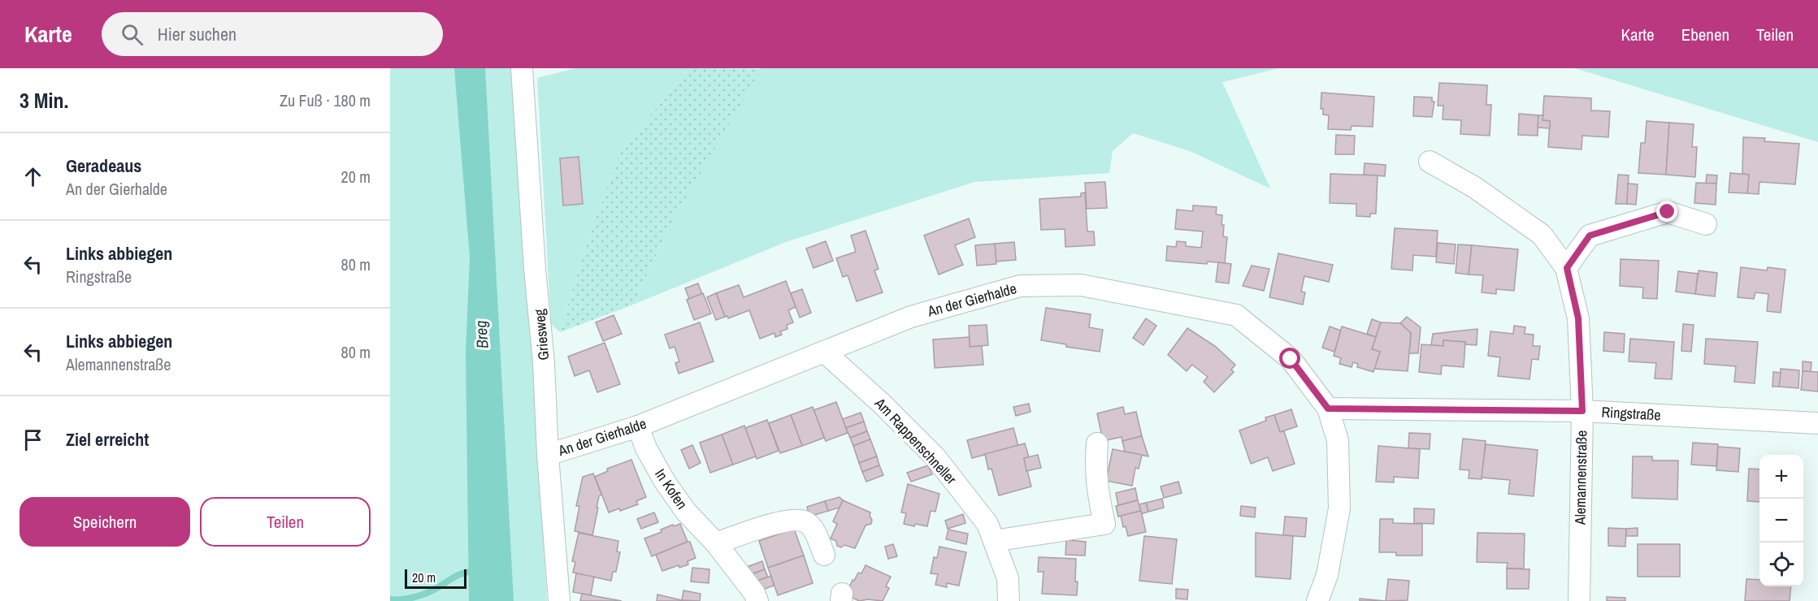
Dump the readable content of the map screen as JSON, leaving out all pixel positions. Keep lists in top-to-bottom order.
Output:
{
  "streets": {
    "street": [
      "An der Gierhalde",
      "Griesweg",
      "Ringstraße",
      "Am Rappenschneller",
      "Alemannenstraße",
      "In Kofen"
    ]
  },
  "crossings": [
    ["An der Gierhalde", "Griesweg"],
    ["An der Gierhalde", "Ringstraße"],
    ["An der Gierhalde", "Am Rappenschneller"],
    ["An der Gierhalde", "In Kofen"],
    ["Ringstraße", "Alemannenstraße"]
  ],
  "water": ["Breg"],
  "scale_bar": "20 m",
  "page": {
    "header": "Karte",
    "search": "Hier suchen",
    "nav": ["Karte", "Ebenen", "Teilen"],
    "heading": ["3 Min.", "Zu Fuß · 180 m"],
    "list": [
      ["Geradeaus", "An der Gierhalde", "20 m"],
      ["Links abbiegen", "Ringstraße", "80 m"],
      ["Links abbiegen", "Alemannenstraße", "80 m"],
      "Ziel erreicht"
    ],
    "map_buttons": ["+", "−"],
    "buttons": ["Speichern", "Teilen"],
    "scale": "20 m"
  }
}
